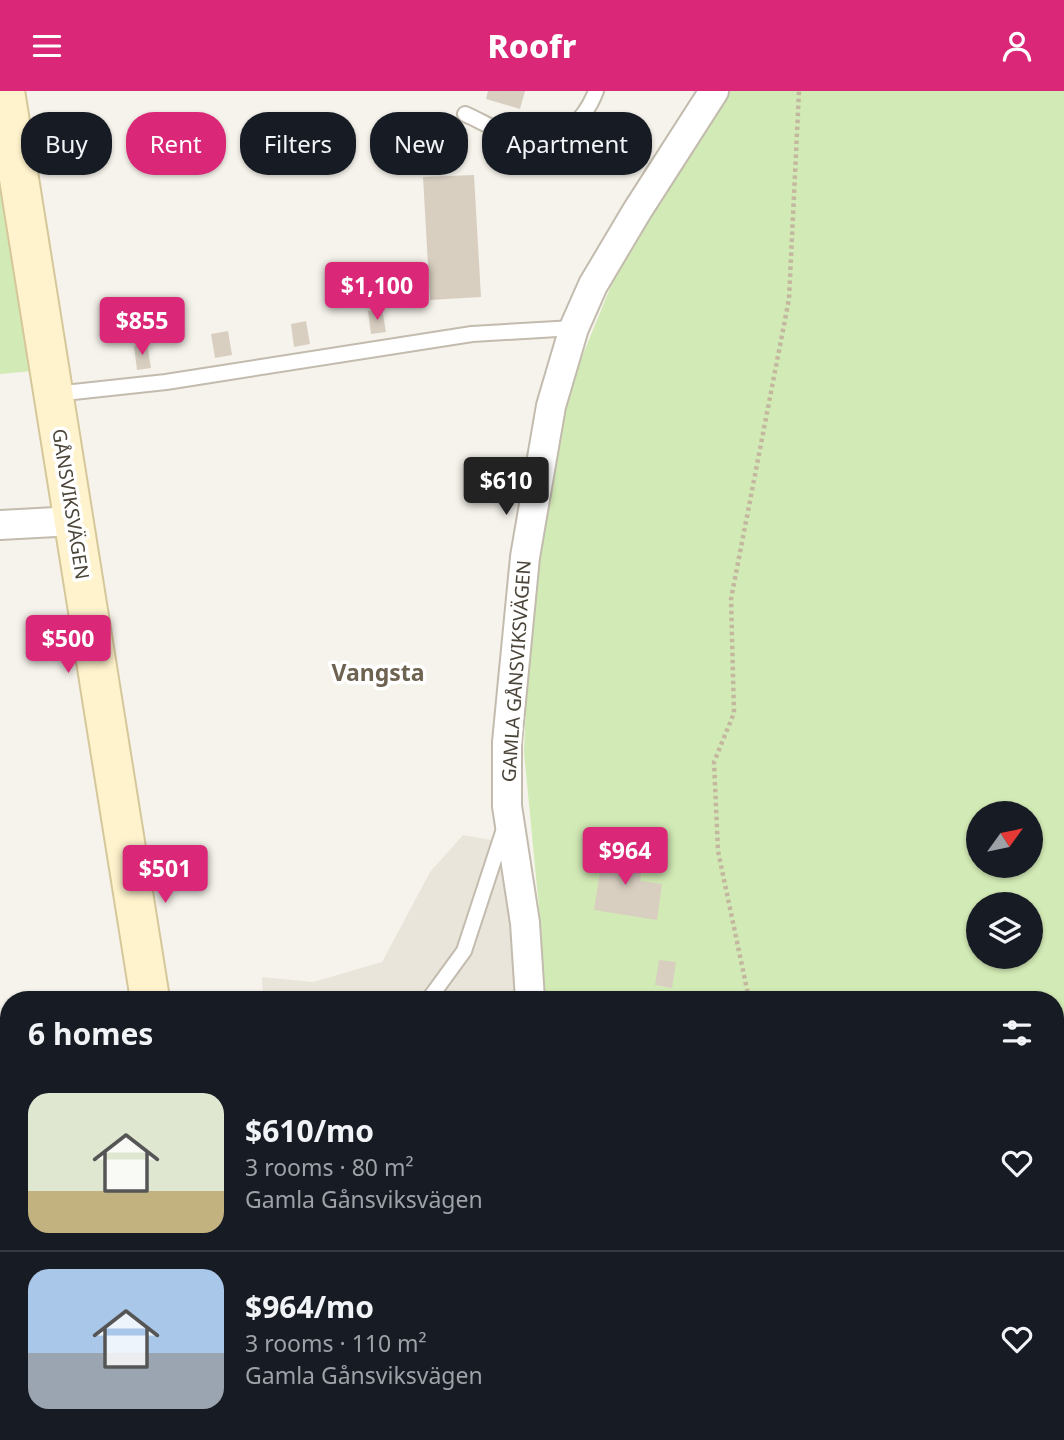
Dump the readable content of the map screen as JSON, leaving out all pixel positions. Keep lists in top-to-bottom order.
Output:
{
  "streets": {
    "main road": ["GÅNSVIKSVÄGEN"],
    "street": ["GAMLA GÅNSVIKSVÄGEN"]
  },
  "districts": ["Vangsta"],
  "north": "top right",
  "page": {
    "header": "Roofr",
    "chip": [
      "Buy",
      "Rent",
      "Filters",
      "New",
      "Apartment"
    ],
    "price": [
      "$1,100",
      "$855",
      "$610",
      "$500",
      "$964",
      "$501"
    ],
    "heading": "6 homes",
    "list": [
      {
        "name": "$610/mo",
        "note": "3 rooms · 80 m² · Gamla Gånsviksvägen"
      },
      {
        "name": "$964/mo",
        "note": "3 rooms · 110 m² · Gamla Gånsviksvägen"
      }
    ]
  }
}
